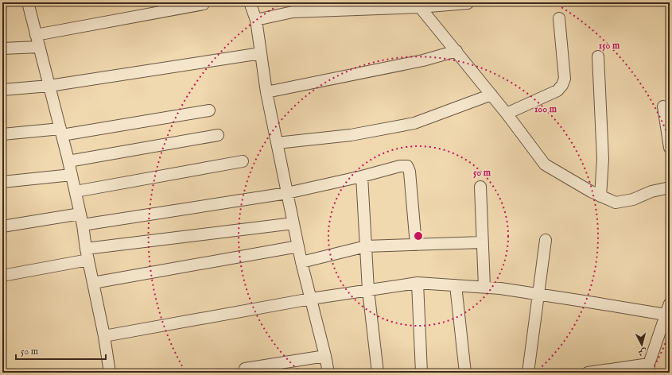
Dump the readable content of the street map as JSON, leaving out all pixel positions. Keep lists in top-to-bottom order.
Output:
{
  "scale_bar": "50 m",
  "north": "bottom",
  "rings": ["150 m", "100 m", "50 m"]
}
